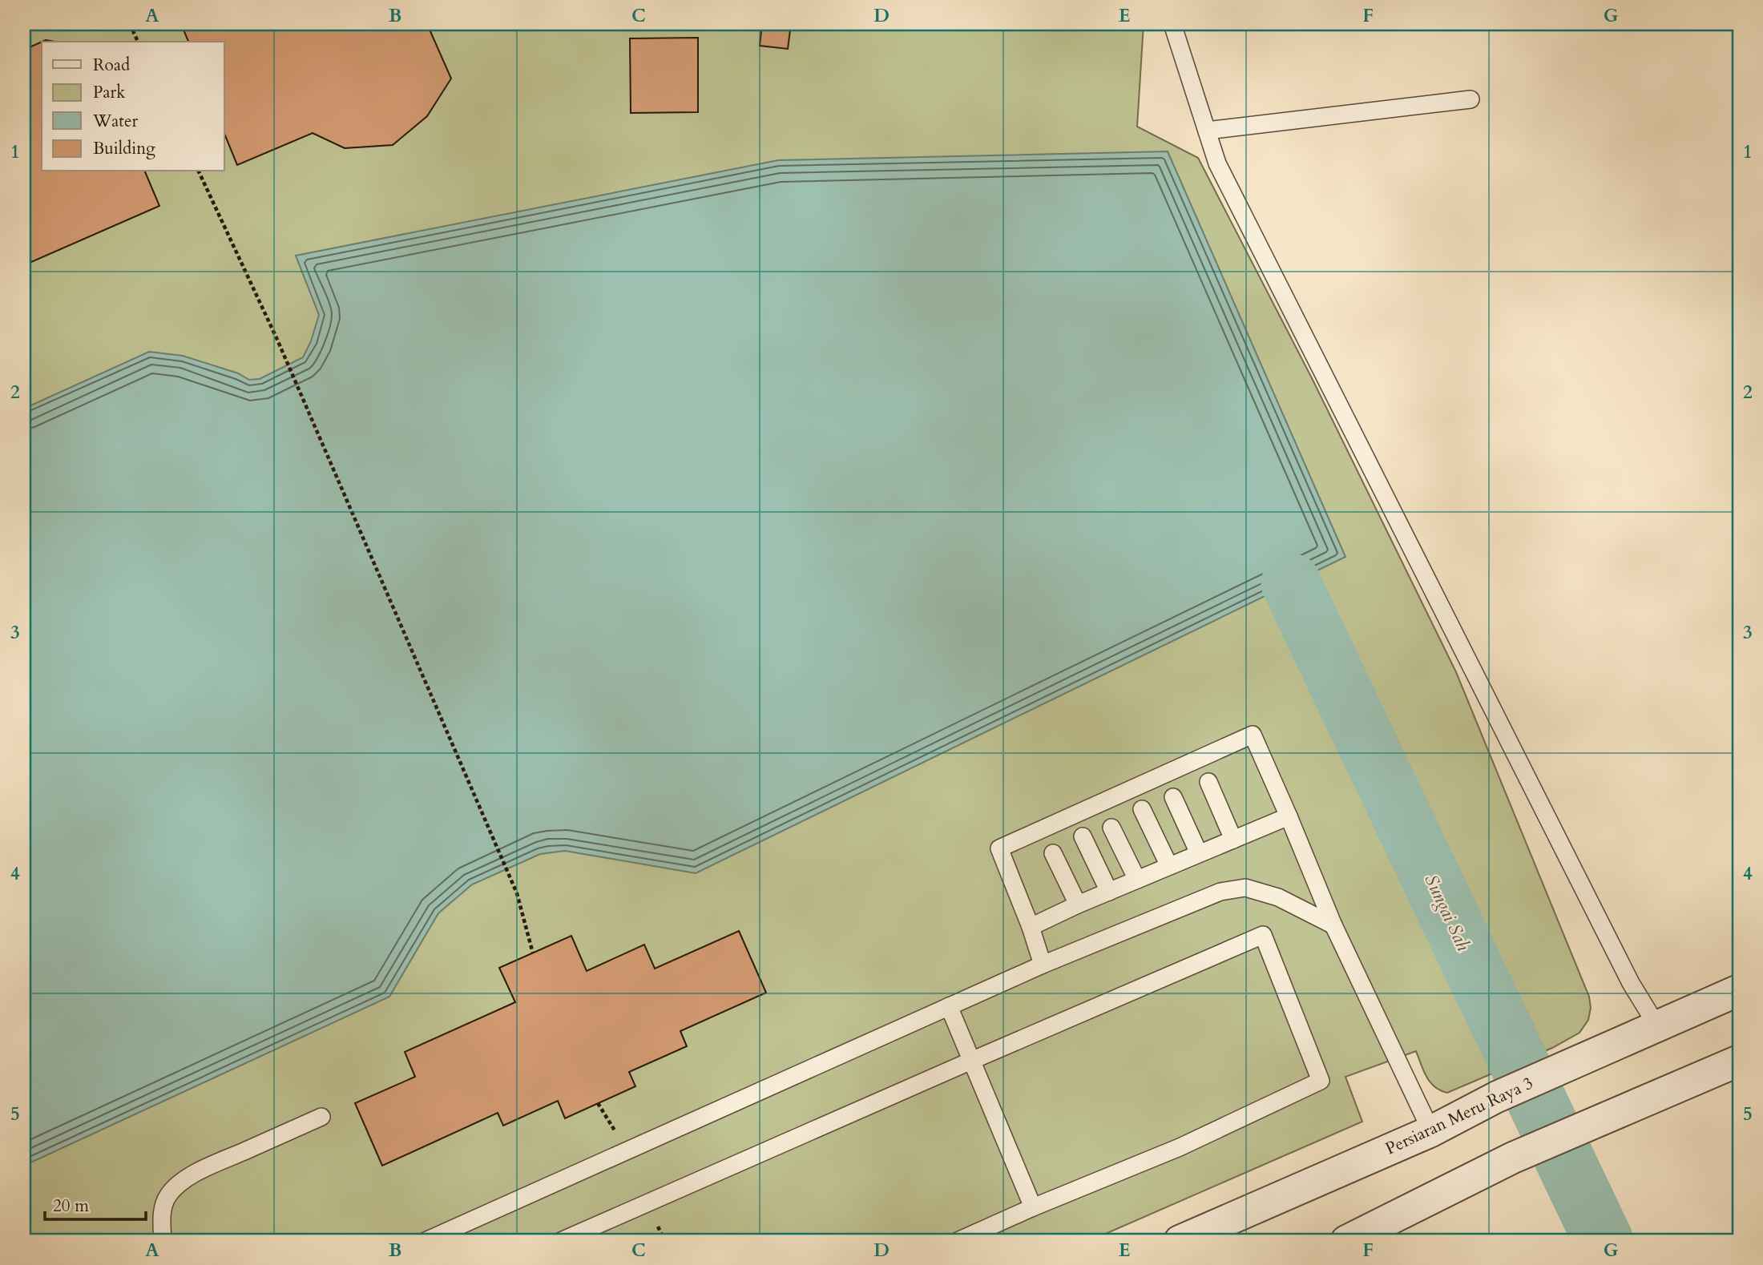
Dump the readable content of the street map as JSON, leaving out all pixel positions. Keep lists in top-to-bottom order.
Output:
{
  "streets": {
    "street": ["Persiaran Meru Raya 3"]
  },
  "water": ["Sungai Sah"],
  "legend": [
    "Road",
    "Park",
    "Water",
    "Building"
  ],
  "scale_bar": "20 m",
  "grid": {
    "columns": [
      "A",
      "B",
      "C",
      "D",
      "E",
      "F",
      "G"
    ],
    "rows": [
      "1",
      "2",
      "3",
      "4",
      "5"
    ]
  }
}
